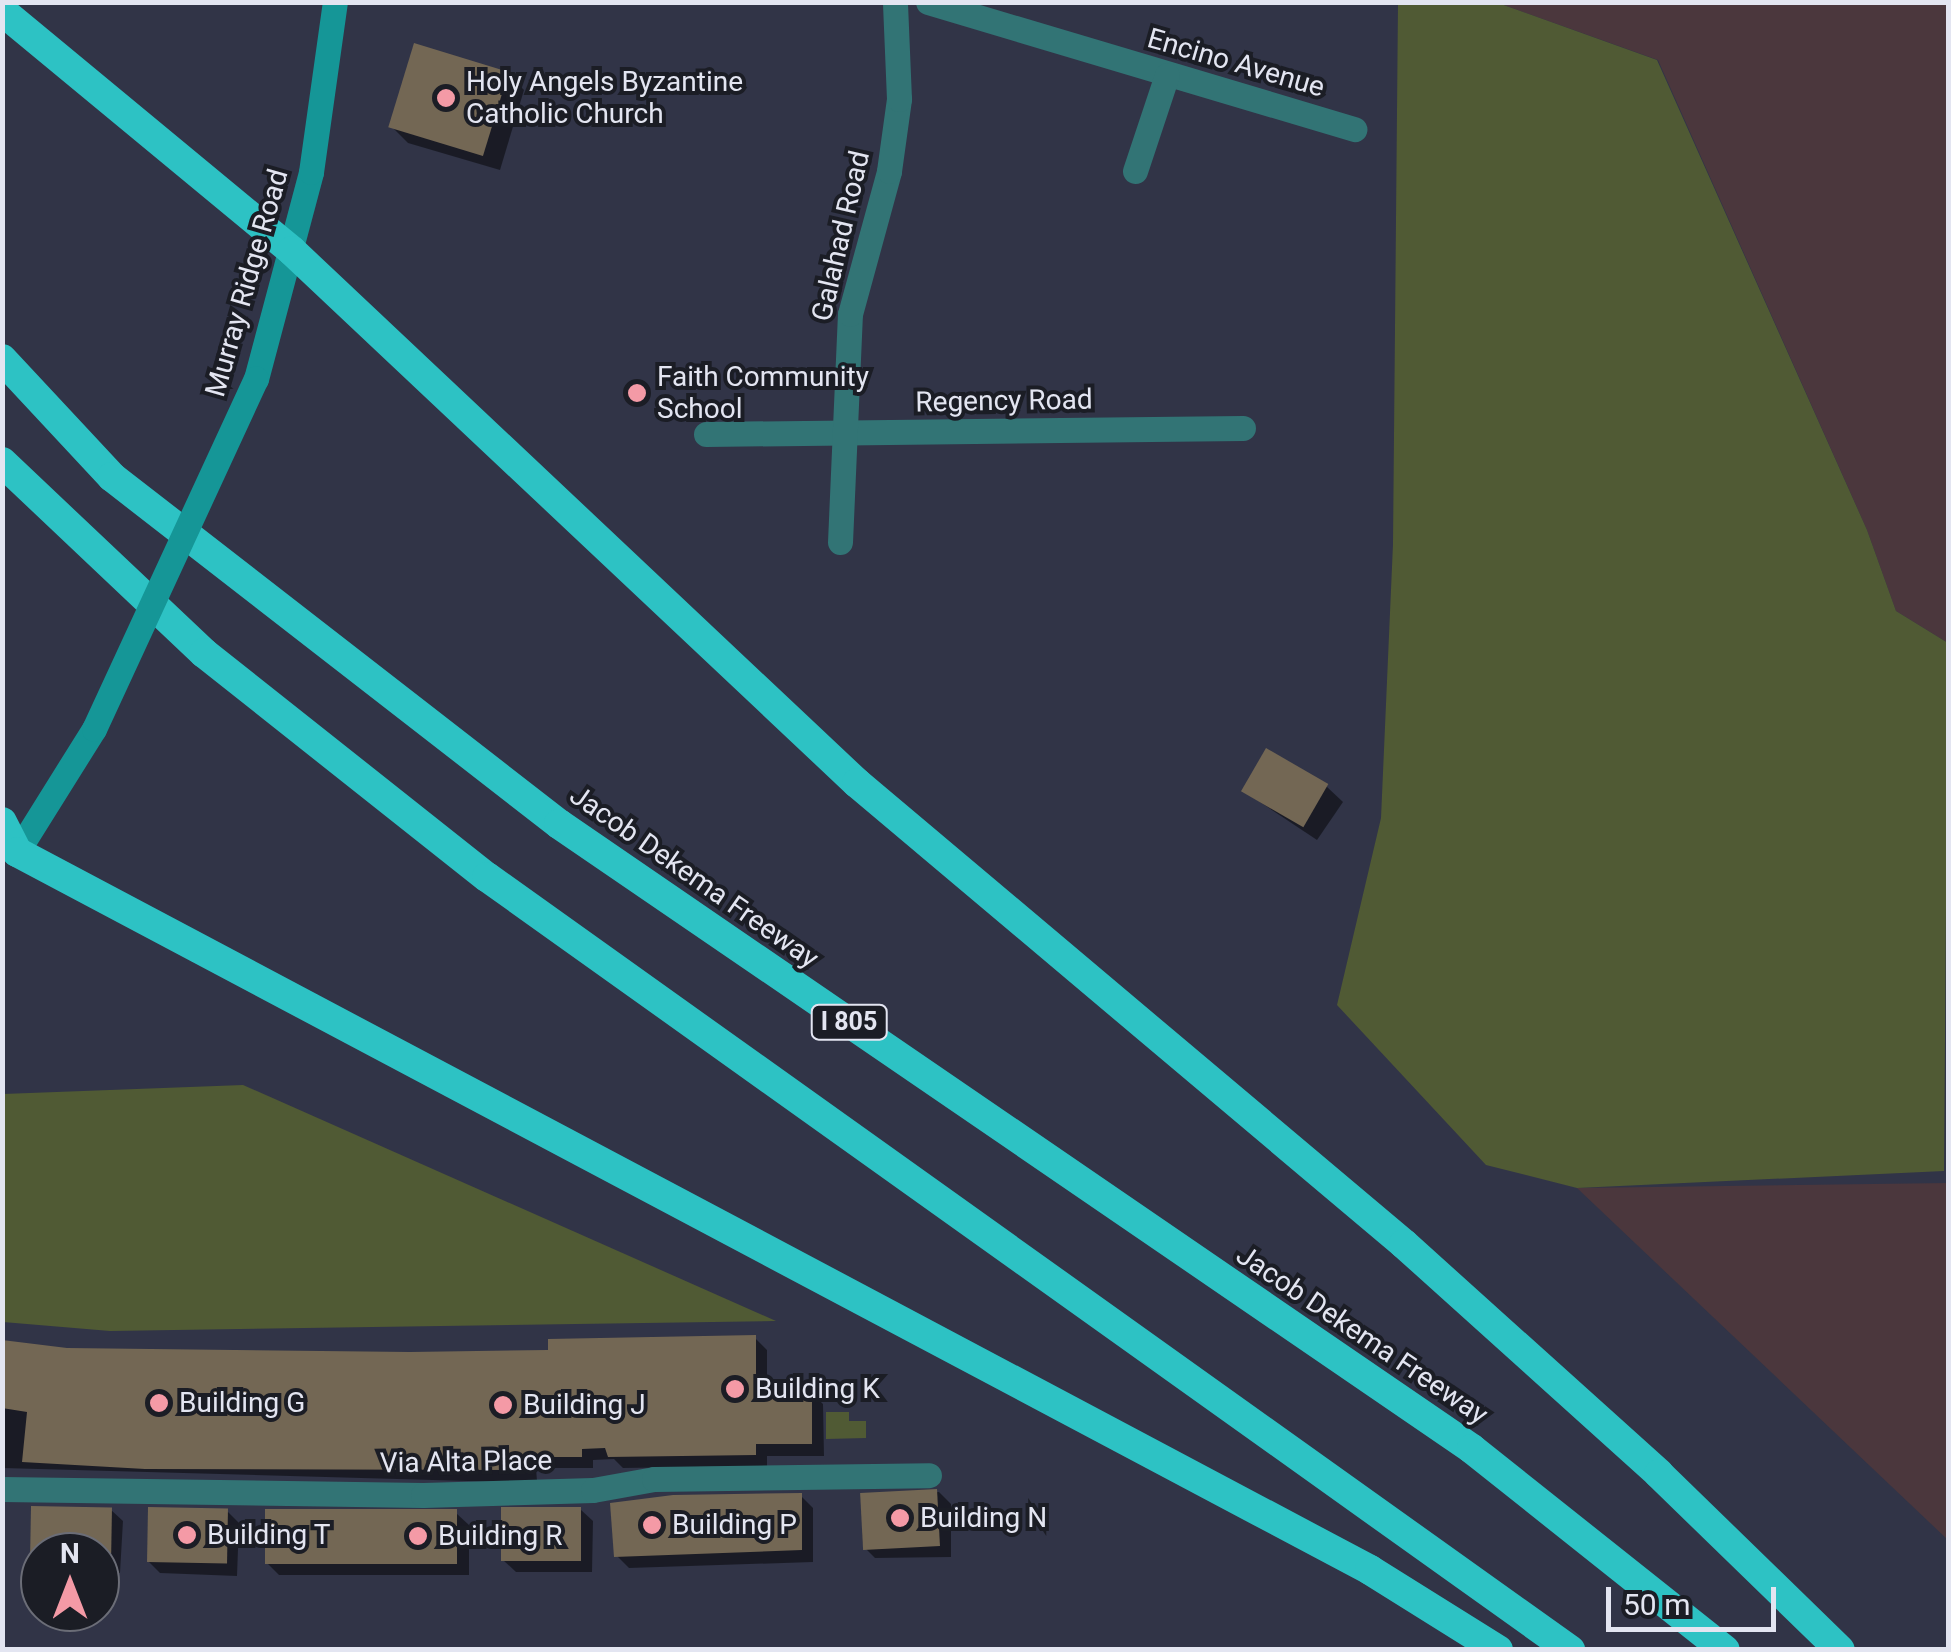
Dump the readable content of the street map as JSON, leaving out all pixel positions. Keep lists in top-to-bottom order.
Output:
{
  "streets": {
    "highway": ["Jacob Dekema Freeway", "I 805"],
    "main road": ["Murray Ridge Road"],
    "street": [
      "Encino Avenue",
      "Galahad Road",
      "Regency Road",
      "Via Alta Place"
    ]
  },
  "crossings": [
    ["Galahad Road", "Regency Road"]
  ],
  "places": [
    "Holy Angels Byzantine Catholic Church",
    "Faith Community School",
    "Building K",
    "Building G",
    "Building J",
    "Building N",
    "Building P",
    "Building T",
    "Building R"
  ],
  "scale_bar": "50 m",
  "north": "top"
}
